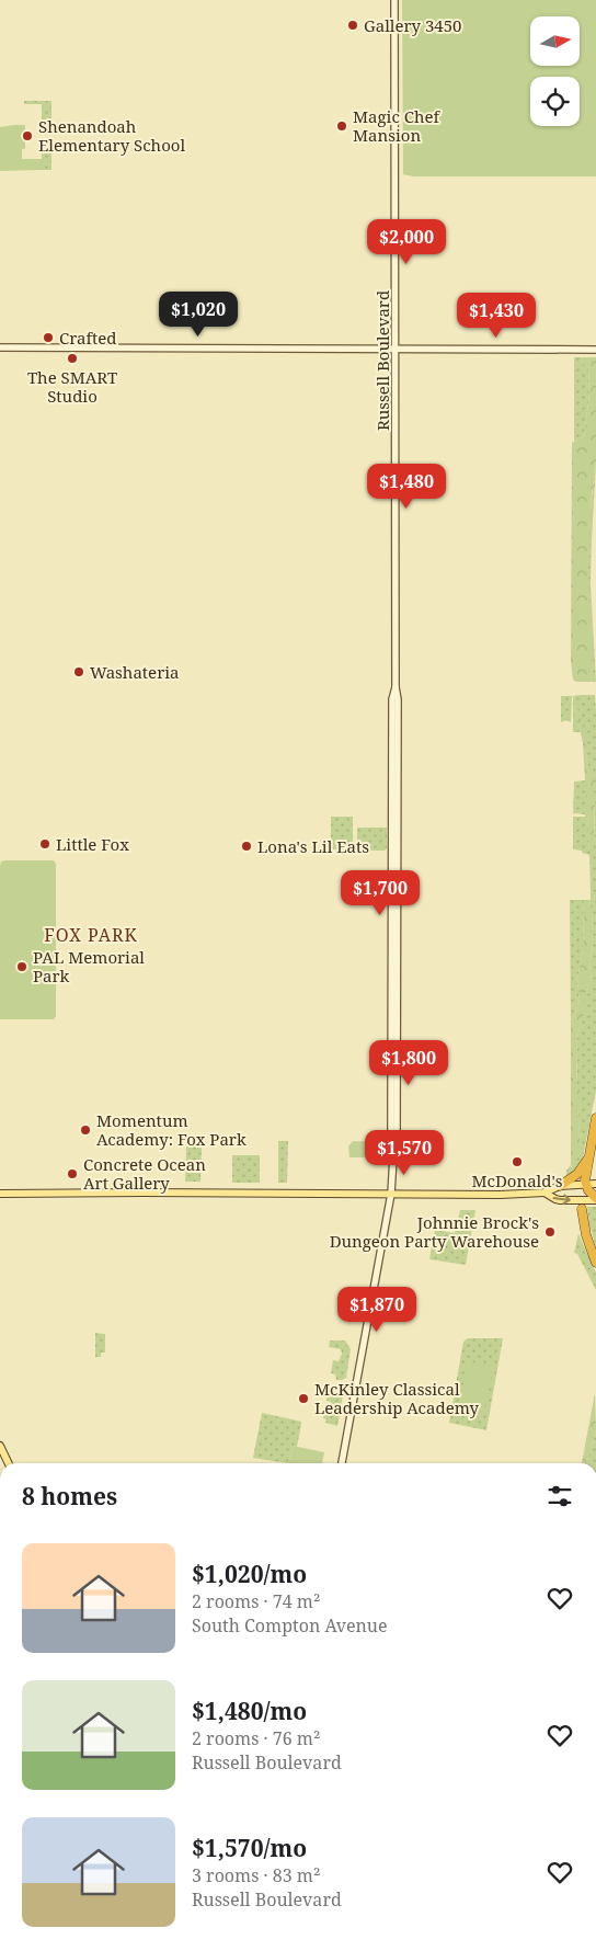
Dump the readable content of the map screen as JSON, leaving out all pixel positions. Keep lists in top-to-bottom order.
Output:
{
  "streets": {
    "main road": ["Russell Boulevard"]
  },
  "districts": ["FOX PARK"],
  "places": [
    "Gallery 3450",
    "Magic Chef Mansion",
    "Shenandoah Elementary School",
    "Crafted",
    "The SMART Studio",
    "Washateria",
    "Little Fox",
    "Lona's Lil Eats",
    "PAL Memorial Park",
    "Momentum Academy: Fox Park",
    "McDonald's",
    "Concrete Ocean Art Gallery",
    "Johnnie Brock's Dungeon Party Warehouse",
    "McKinley Classical Leadership Academy"
  ],
  "north": "right",
  "page": {
    "price": [
      "$2,000",
      "$1,020",
      "$1,430",
      "$1,480",
      "$1,700",
      "$1,800",
      "$1,570",
      "$1,870"
    ],
    "heading": "8 homes",
    "list": [
      {
        "name": "$1,020/mo",
        "note": "2 rooms · 74 m² · South Compton Avenue"
      },
      {
        "name": "$1,480/mo",
        "note": "2 rooms · 76 m² · Russell Boulevard"
      },
      {
        "name": "$1,570/mo",
        "note": "3 rooms · 83 m² · Russell Boulevard"
      }
    ]
  }
}
